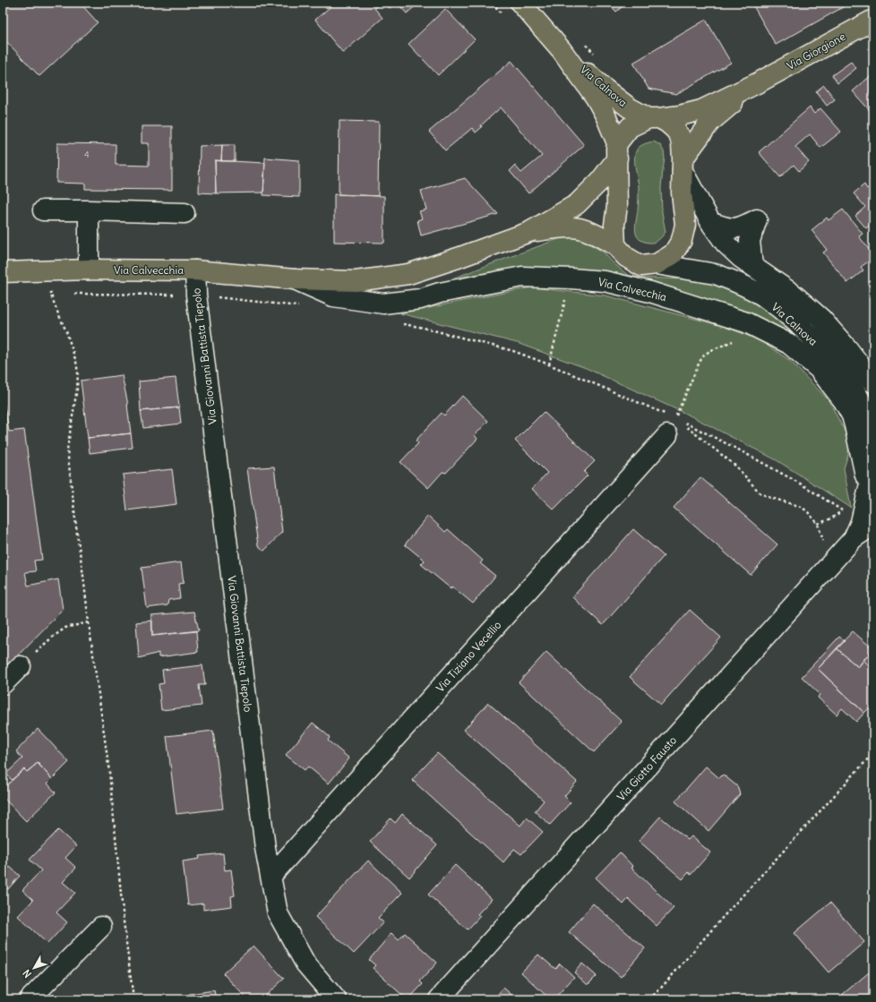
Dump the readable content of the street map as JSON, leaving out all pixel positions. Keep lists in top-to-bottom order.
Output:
{
  "streets": {
    "main road": ["Via Giorgione", "Via Calnova", "Via Calvecchia"],
    "street": ["Via Giovanni Battista Tiepolo", "Via Tiziano Vecellio", "Via Giotto Fausto"]
  },
  "crossings": [
    ["Via Giorgione", "Via Calnova"],
    ["Via Giorgione", "Via Calvecchia"],
    ["Via Calnova", "Via Calvecchia"],
    ["Via Calnova", "Via Giotto Fausto"],
    ["Via Calvecchia", "Via Giovanni Battista Tiepolo"],
    ["Via Giovanni Battista Tiepolo", "Via Tiziano Vecellio"]
  ],
  "house_numbers": ["4"],
  "north": "bottom left"
}
